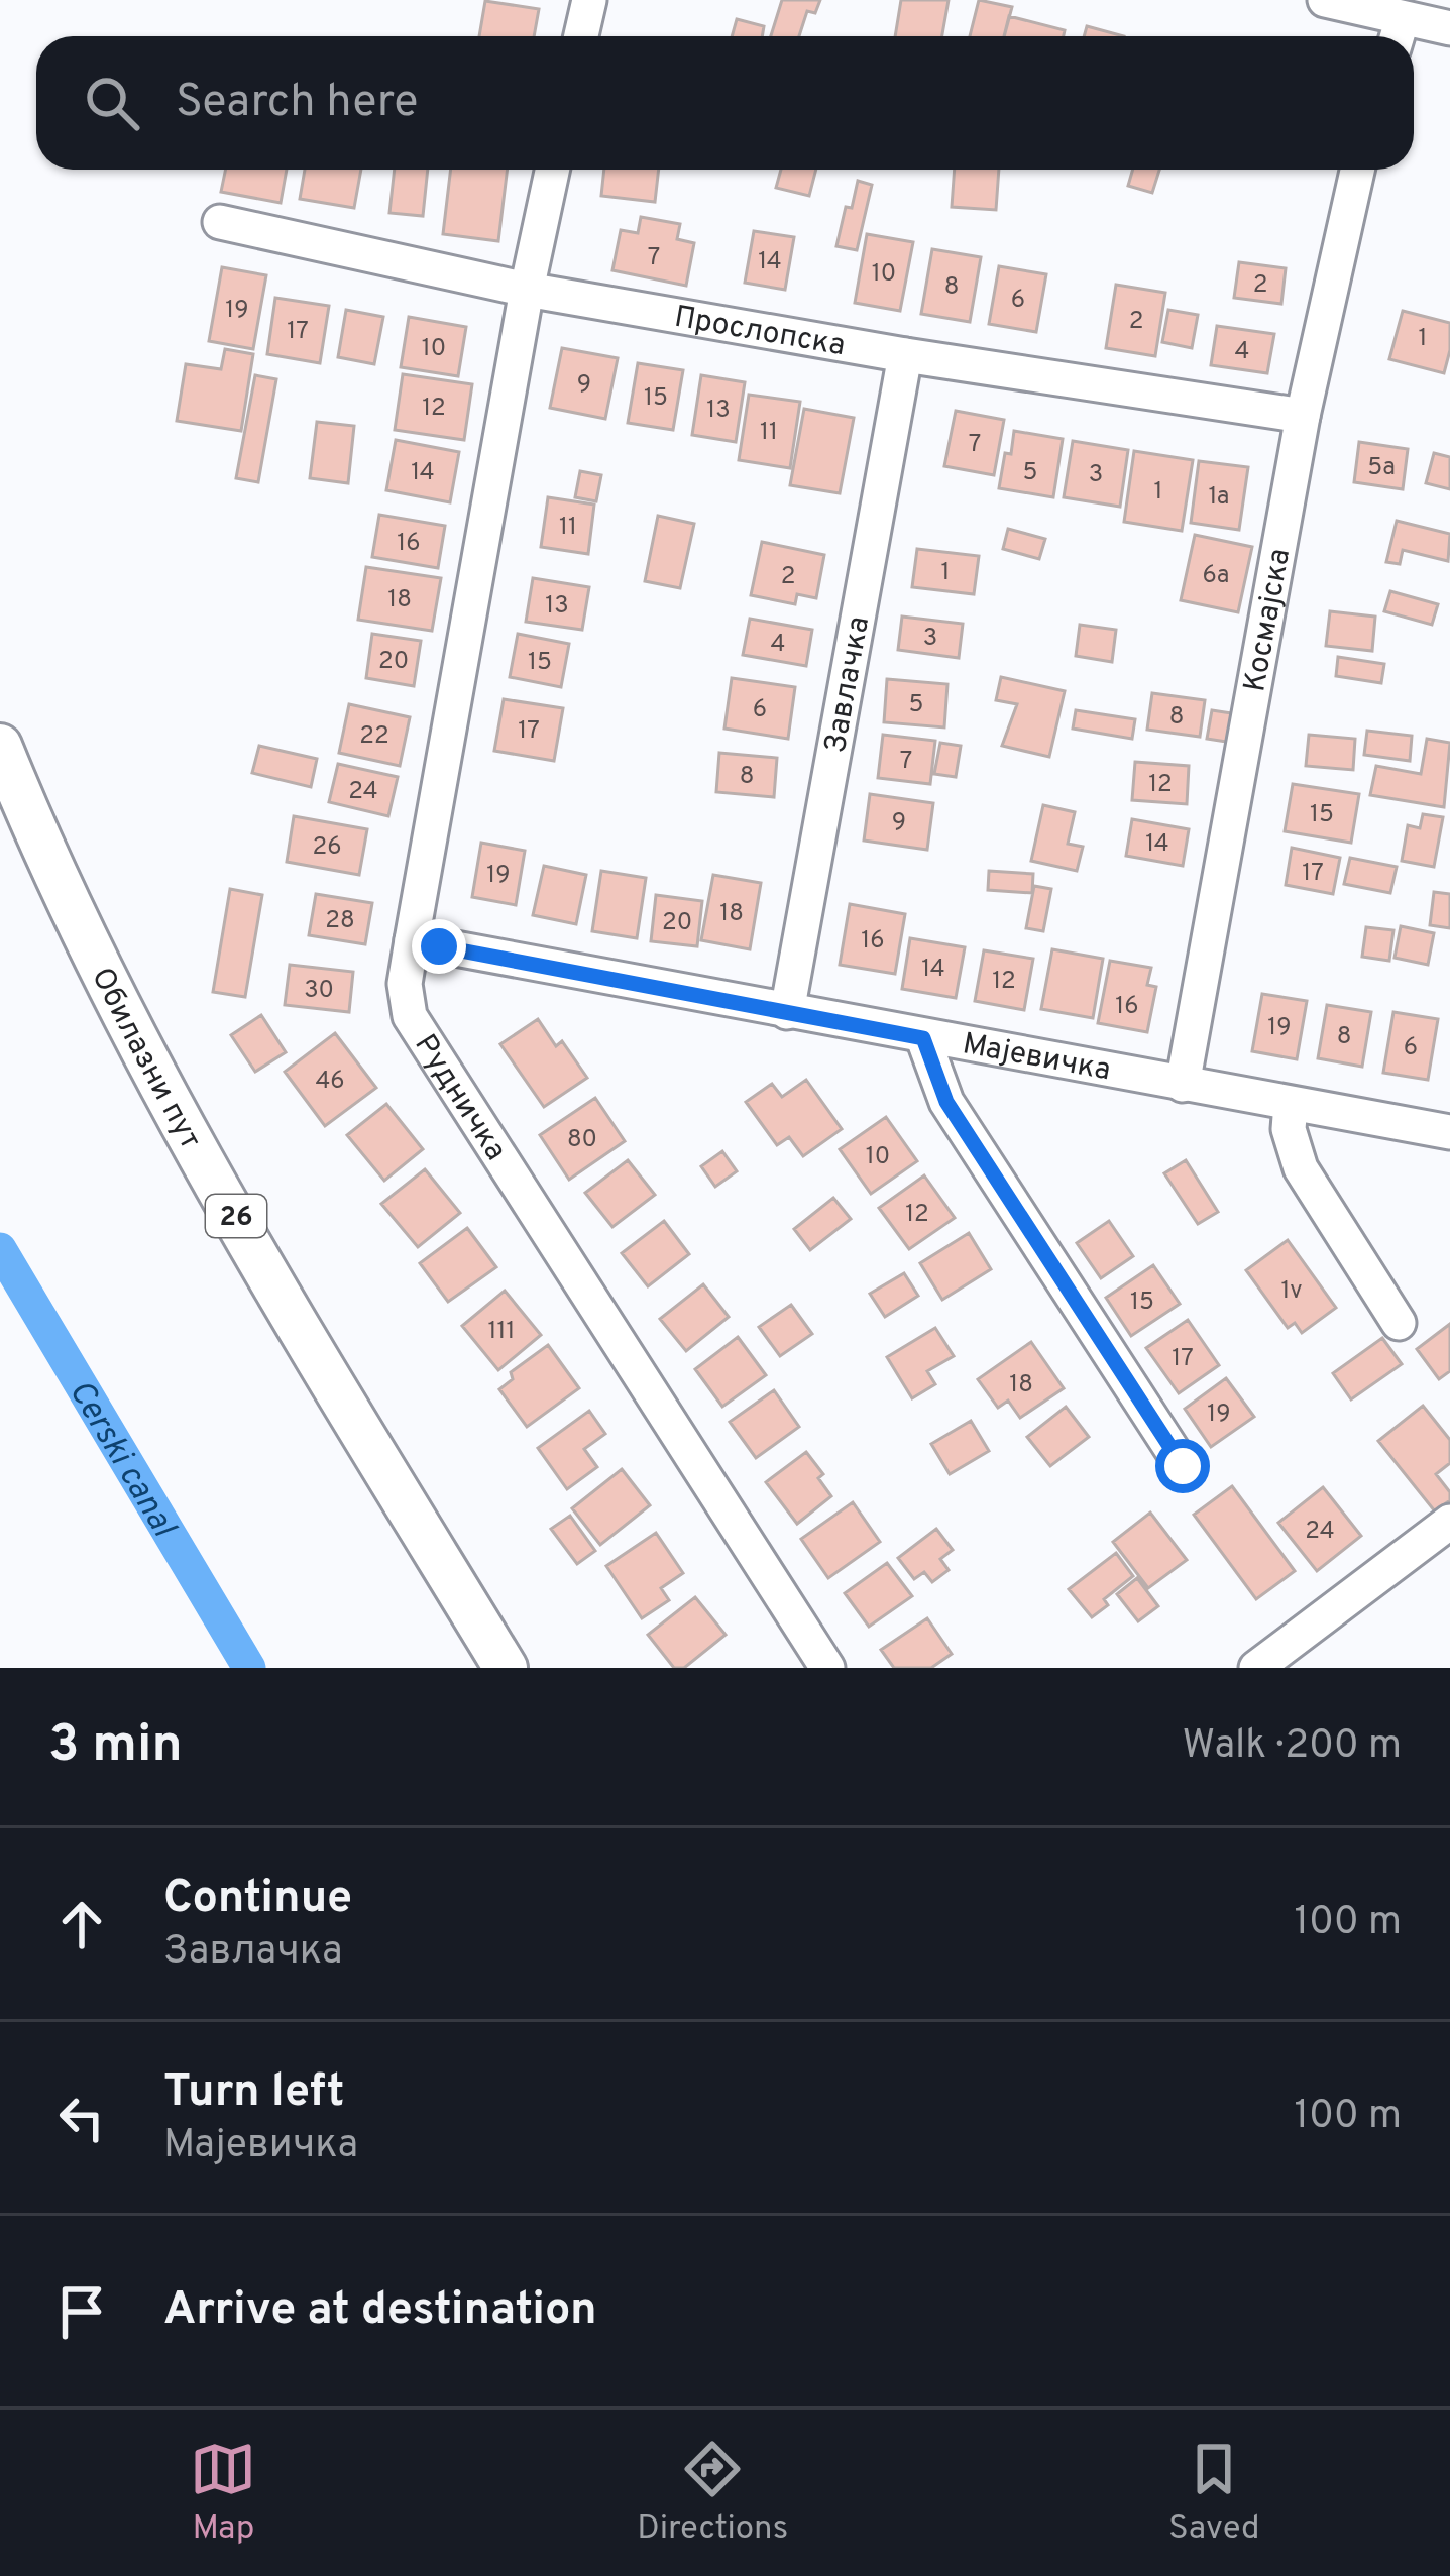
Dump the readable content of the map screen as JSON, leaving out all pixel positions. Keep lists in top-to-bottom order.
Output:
{
  "streets": {
    "main road": ["Обилазни пут", "26"],
    "street": [
      "Прослопска",
      "Космајска",
      "Завлачка",
      "Мајевичка",
      "Рудничка"
    ]
  },
  "crossings": [
    ["Прослопска", "Космајска"],
    ["Прослопска", "Завлачка"],
    ["Прослопска", "Рудничка"],
    ["Космајска", "Мајевичка"],
    ["Завлачка", "Мајевичка"],
    ["Мајевичка", "Рудничка"]
  ],
  "water": ["Cerski canal"],
  "house_numbers": [
    "7",
    "14",
    "10",
    "2",
    "8",
    "6",
    "19",
    "2",
    "17",
    "1",
    "10",
    "4",
    "9",
    "15",
    "12",
    "13",
    "11",
    "7",
    "5a",
    "14",
    "5",
    "3",
    "1",
    "1a",
    "11",
    "16",
    "1",
    "6a",
    "2",
    "18",
    "13",
    "3",
    "4",
    "20",
    "15",
    "5",
    "6",
    "8",
    "17",
    "22",
    "7",
    "8",
    "12",
    "24",
    "15",
    "9",
    "14",
    "26",
    "17",
    "19",
    "18",
    "28",
    "20",
    "16",
    "14",
    "12",
    "30",
    "16",
    "19",
    "8",
    "6",
    "46",
    "80",
    "10",
    "12",
    "1v",
    "15",
    "111",
    "17",
    "18",
    "19",
    "24"
  ],
  "page": {
    "search": "Search here",
    "heading": ["3 min", "Walk · 200 m"],
    "list": [
      ["Continue", "Завлачка", "100 m"],
      ["Turn left", "Мајевичка", "100 m"],
      "Arrive at destination"
    ],
    "nav": ["Map", "Directions", "Saved"]
  }
}
